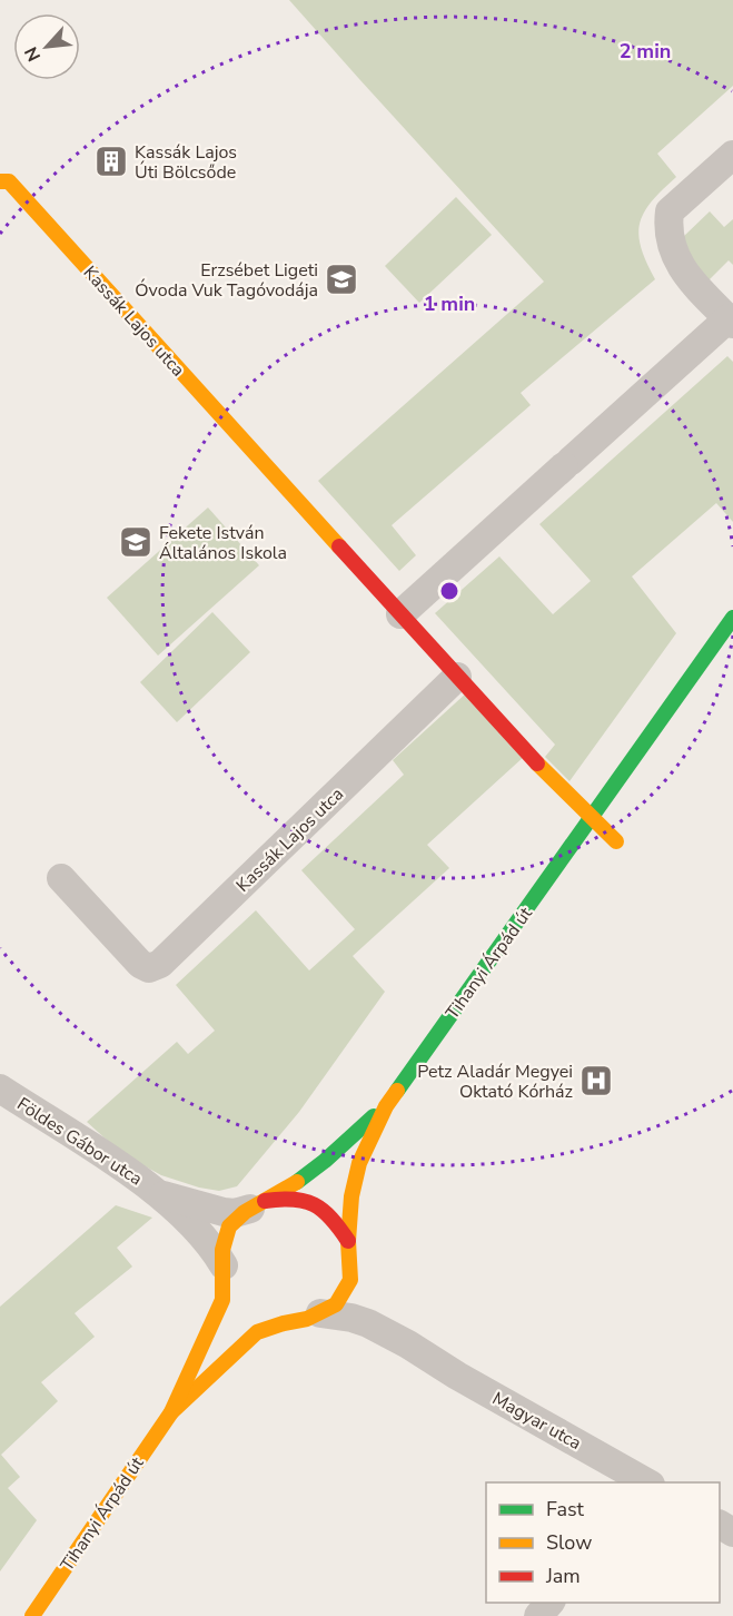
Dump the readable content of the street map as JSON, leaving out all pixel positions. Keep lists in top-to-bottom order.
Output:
{
  "streets": {
    "street": [
      "Kassák Lajos utca",
      "Tihanyi Árpád út",
      "Földes Gábor utca",
      "Magyar utca"
    ]
  },
  "crossings": [
    ["Tihanyi Árpád út", "Földes Gábor utca"],
    ["Tihanyi Árpád út", "Magyar utca"]
  ],
  "places": {
    "building": ["Kassák Lajos Úti Bölcsőde"],
    "school or university": ["Erzsébet Ligeti Óvoda Vuk Tagóvodája", "Fekete István Általános Iskola"],
    "hospital": ["Petz Aladár Megyei Oktató Kórház"]
  },
  "legend": ["Fast", "Slow", "Jam"],
  "north": "bottom left",
  "rings": ["2 min", "1 min"]
}
